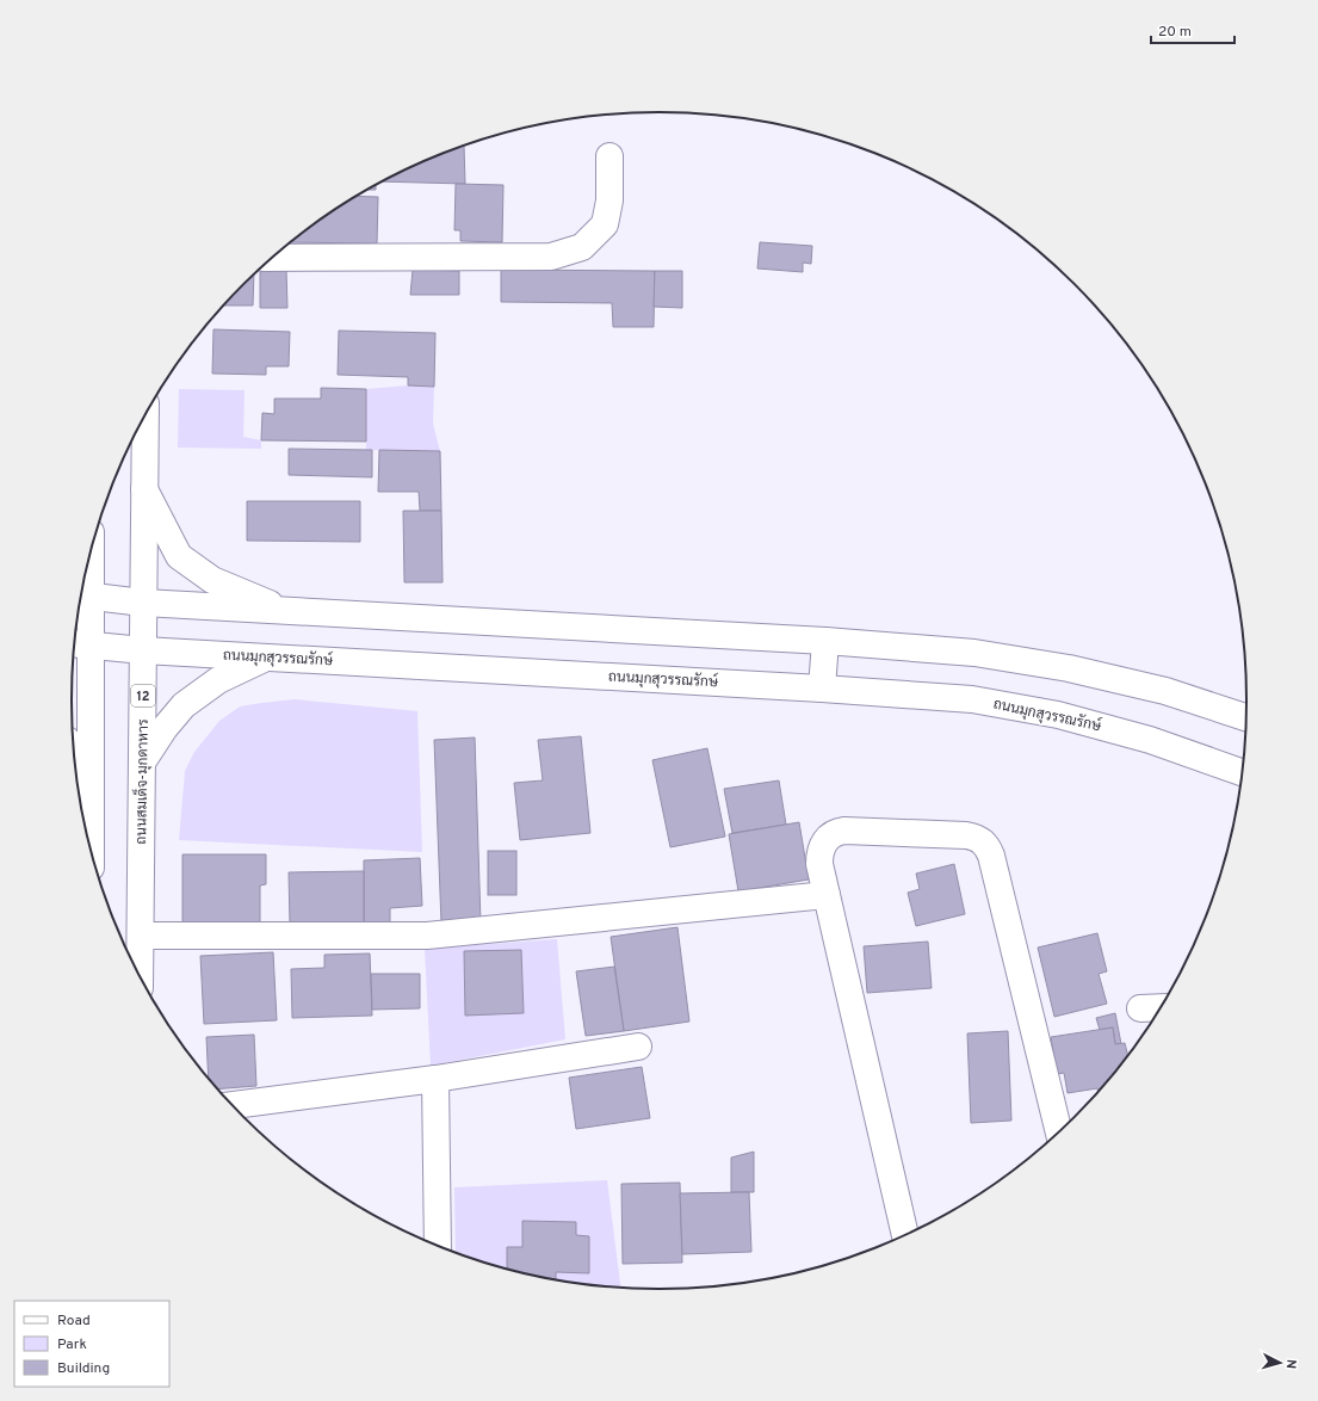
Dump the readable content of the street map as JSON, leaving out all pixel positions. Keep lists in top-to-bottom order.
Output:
{
  "streets": {
    "main road": ["ถนนมุกสุวรรณรักษ์", "12", "ถนนสมเด็จ-มุกดาหาร"]
  },
  "crossings": [
    ["ถนนมุกสุวรรณรักษ์", "ถนนสมเด็จ-มุกดาหาร"]
  ],
  "legend": ["Road", "Park", "Building"],
  "scale_bar": "20 m",
  "north": "right"
}
